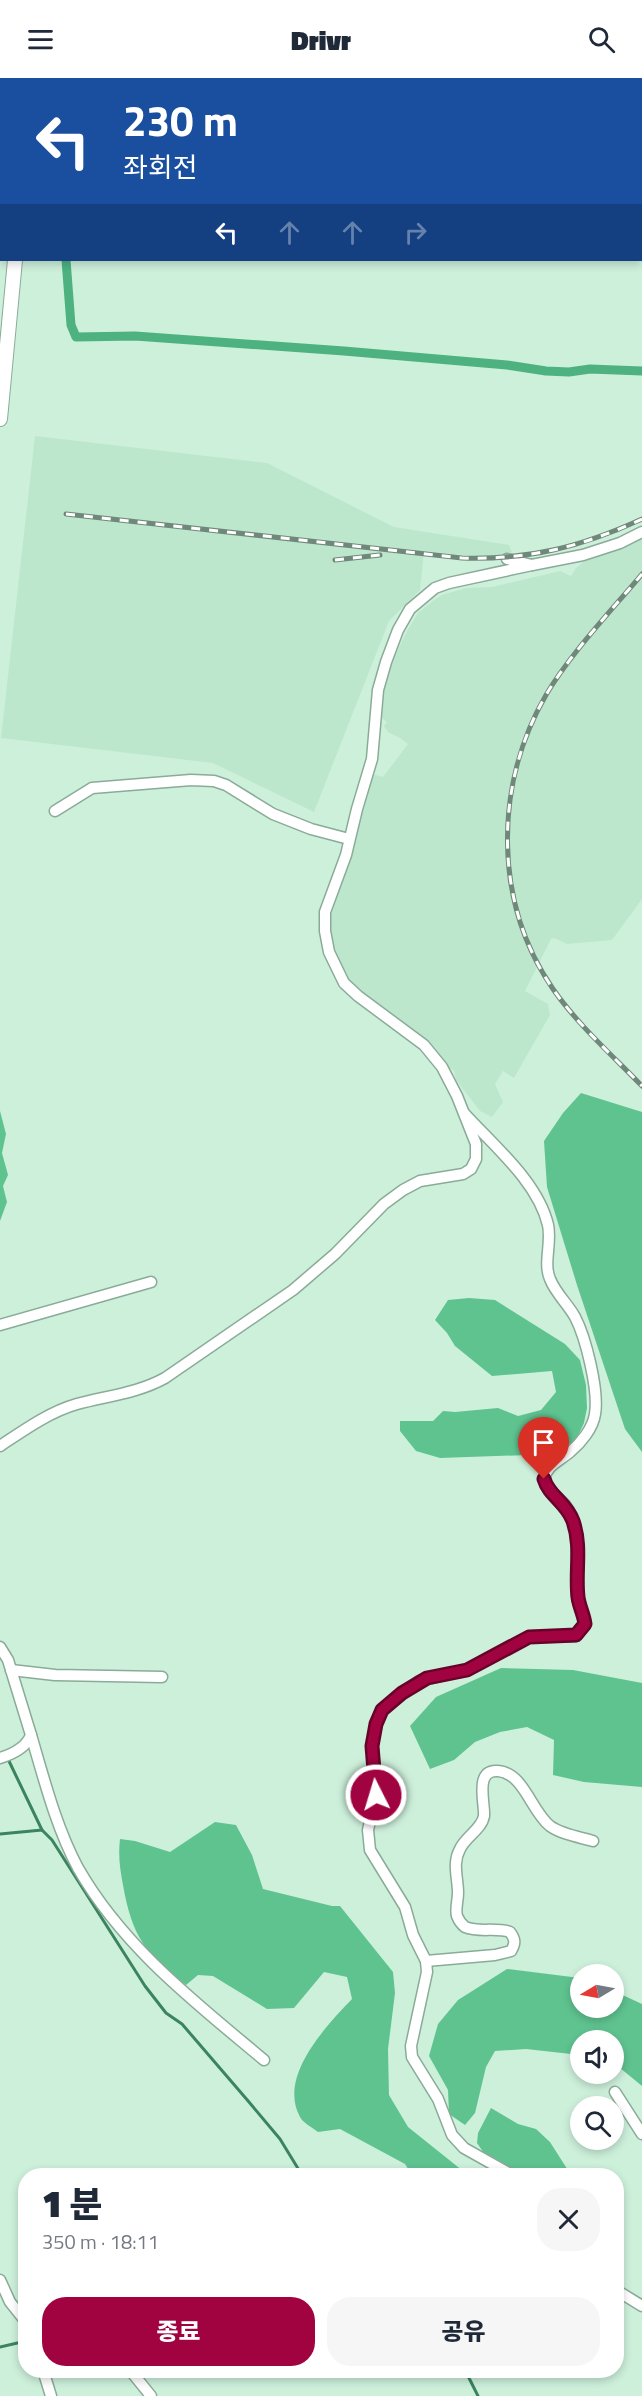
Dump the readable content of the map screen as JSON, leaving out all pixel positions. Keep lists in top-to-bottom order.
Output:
{
  "north": "left",
  "page": {
    "header": "Drivr",
    "turn": ["230 m", "좌회전"],
    "heading": ["1 분", "350 m · 18:11"],
    "buttons": ["종료", "공유"]
  }
}
